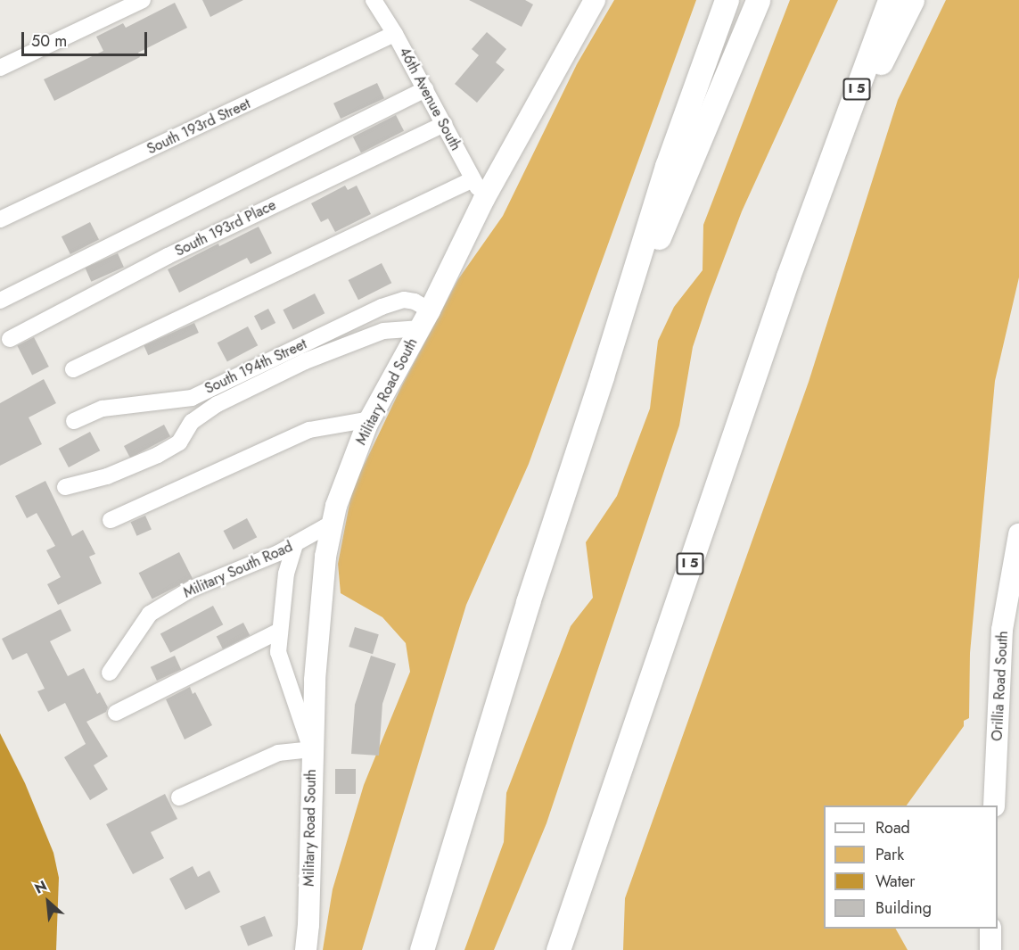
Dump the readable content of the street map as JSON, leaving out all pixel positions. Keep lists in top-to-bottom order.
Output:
{
  "streets": {
    "highway": ["I 5"],
    "main road": ["Military Road South", "Orillia Road South"],
    "street": [
      "46th Avenue South",
      "South 193rd Street",
      "South 193rd Place",
      "South 194th Street",
      "Military South Road"
    ]
  },
  "crossings": [
    ["46th Avenue South", "South 193rd Street"],
    ["46th Avenue South", "South 193rd Place"],
    ["46th Avenue South", "Military Road South"],
    ["South 194th Street", "Military Road South"],
    ["Military Road South", "Military South Road"]
  ],
  "legend": [
    "Road",
    "Park",
    "Water",
    "Building"
  ],
  "scale_bar": "50 m",
  "north": "top left"
}
